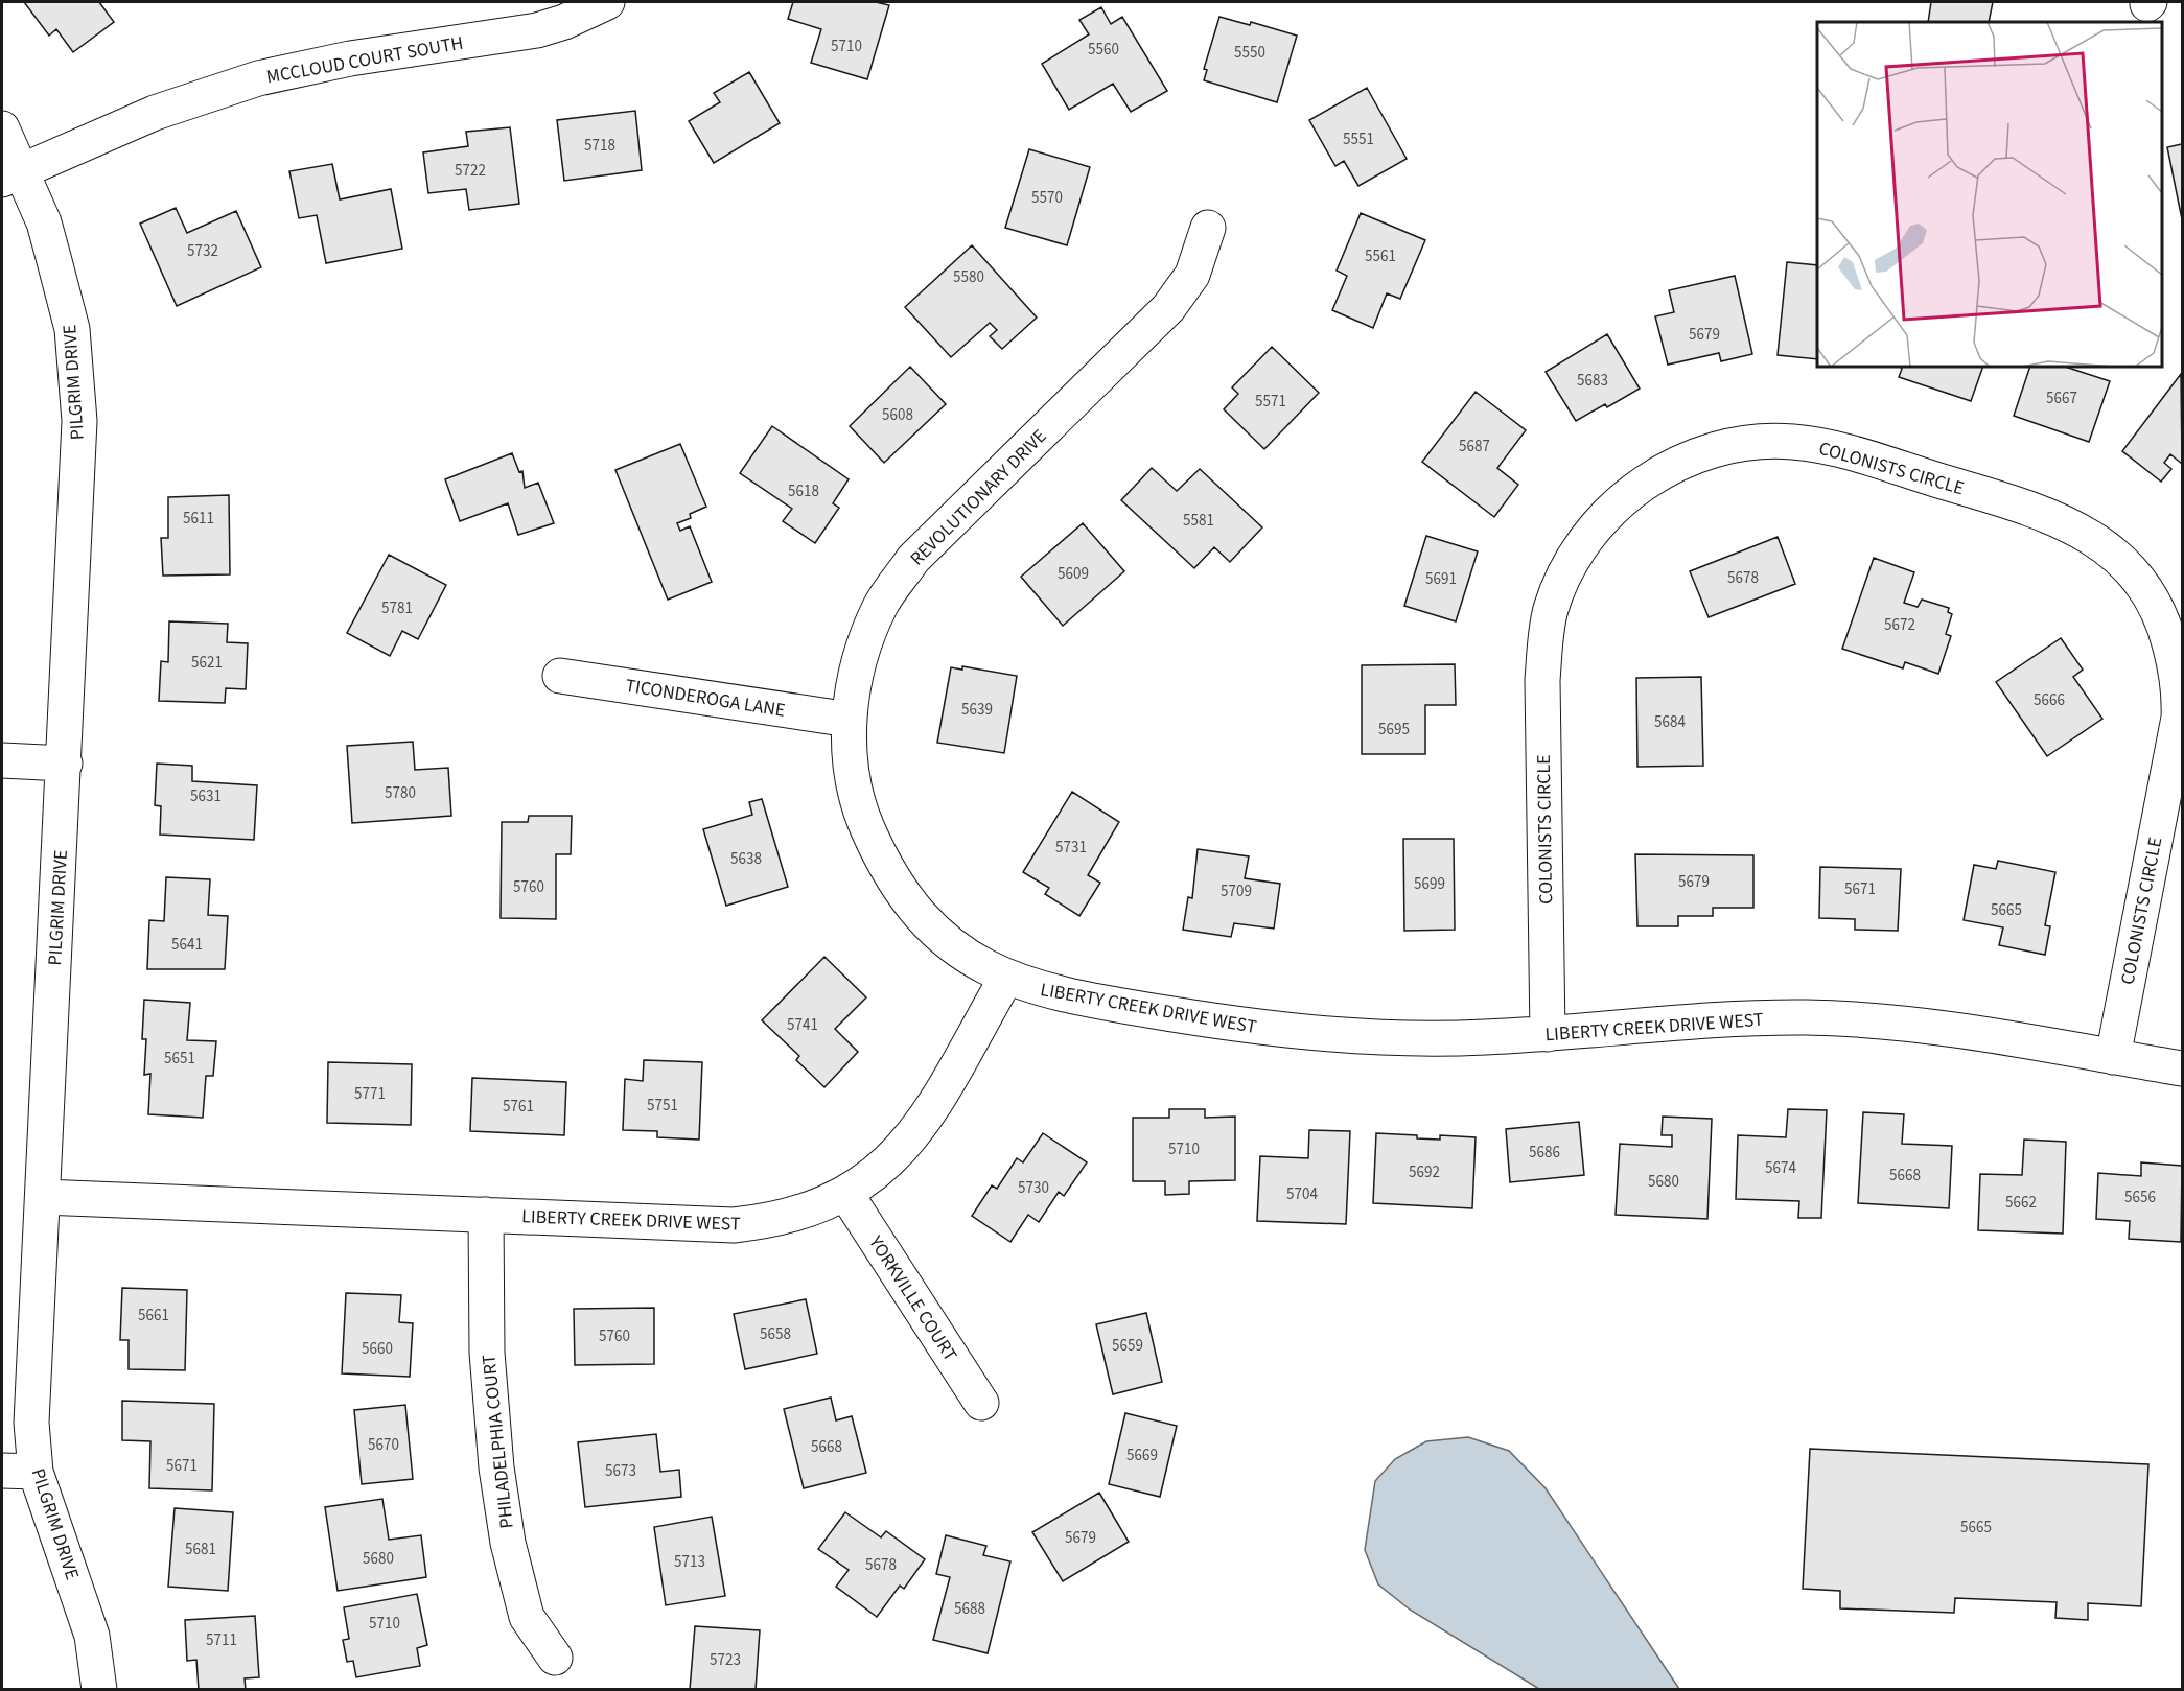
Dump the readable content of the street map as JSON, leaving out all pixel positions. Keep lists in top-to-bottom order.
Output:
{
  "streets": {
    "street": [
      "MCCLOUD COURT SOUTH",
      "PILGRIM DRIVE",
      "COLONISTS CIRCLE",
      "REVOLUTIONARY DRIVE",
      "TICONDEROGA LANE",
      "LIBERTY CREEK DRIVE WEST",
      "YORKVILLE COURT",
      "PHILADELPHIA COURT"
    ]
  },
  "crossings": [
    ["MCCLOUD COURT SOUTH", "PILGRIM DRIVE"],
    ["PILGRIM DRIVE", "LIBERTY CREEK DRIVE WEST"],
    ["COLONISTS CIRCLE", "LIBERTY CREEK DRIVE WEST"],
    ["REVOLUTIONARY DRIVE", "TICONDEROGA LANE"],
    ["REVOLUTIONARY DRIVE", "LIBERTY CREEK DRIVE WEST"],
    ["LIBERTY CREEK DRIVE WEST", "YORKVILLE COURT"],
    ["LIBERTY CREEK DRIVE WEST", "PHILADELPHIA COURT"]
  ],
  "house_numbers": [
    "5710",
    "5560",
    "5550",
    "5551",
    "5718",
    "5722",
    "5570",
    "5732",
    "5561",
    "5580",
    "5679",
    "5683",
    "5667",
    "5571",
    "5608",
    "5687",
    "5618",
    "5611",
    "5581",
    "5609",
    "5678",
    "5691",
    "5781",
    "5672",
    "5621",
    "5666",
    "5639",
    "5684",
    "5695",
    "5780",
    "5631",
    "5731",
    "5638",
    "5679",
    "5699",
    "5760",
    "5671",
    "5709",
    "5665",
    "5641",
    "5741",
    "5651",
    "5771",
    "5751",
    "5761",
    "5710",
    "5686",
    "5674",
    "5692",
    "5668",
    "5680",
    "5730",
    "5704",
    "5656",
    "5662",
    "5661",
    "5658",
    "5760",
    "5659",
    "5660",
    "5670",
    "5668",
    "5669",
    "5671",
    "5673",
    "5665",
    "5679",
    "5681",
    "5680",
    "5713",
    "5678",
    "5688",
    "5710",
    "5711",
    "5723"
  ]
}
